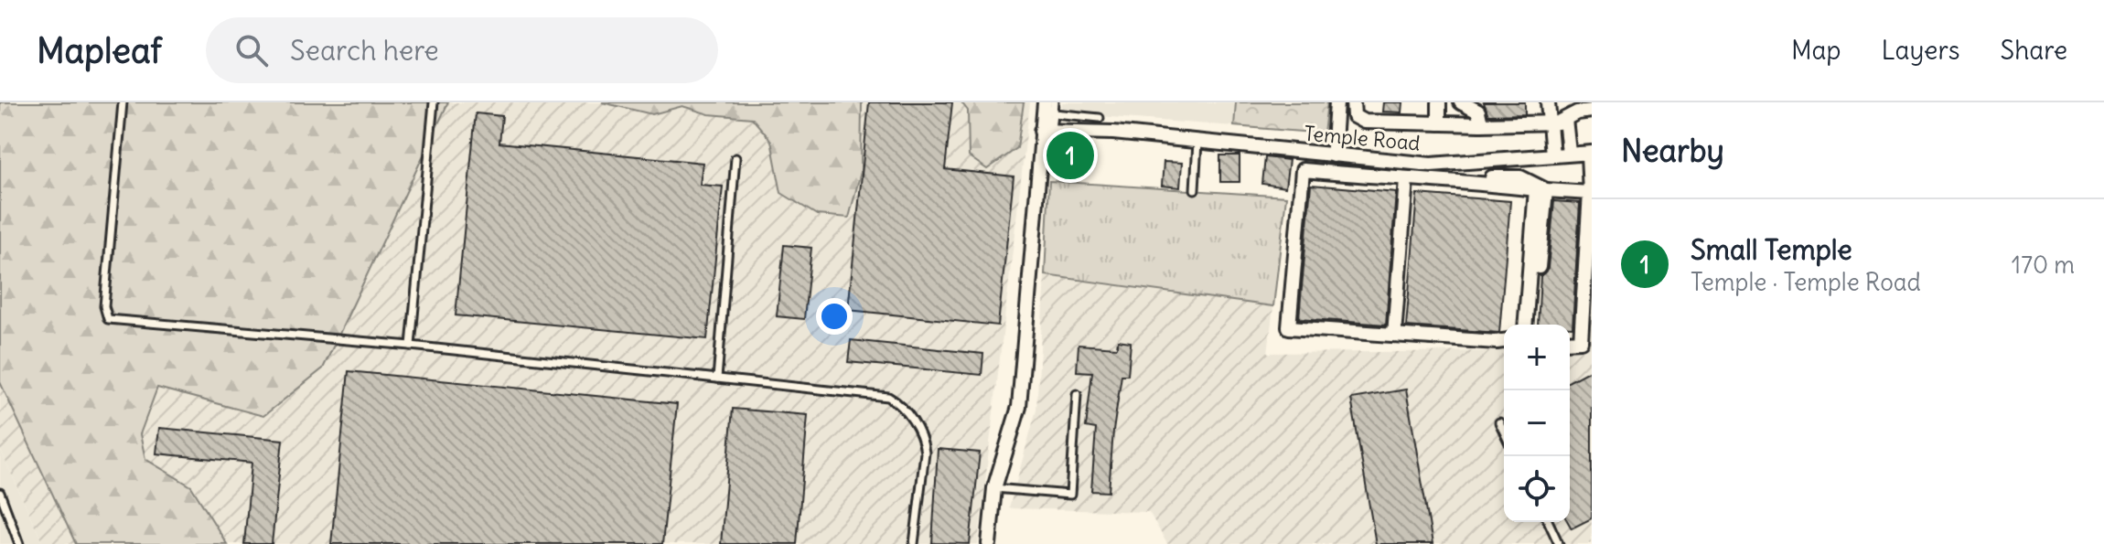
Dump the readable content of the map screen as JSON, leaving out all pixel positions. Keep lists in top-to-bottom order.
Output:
{
  "streets": {
    "street": ["Temple Road"]
  },
  "page": {
    "header": "Mapleaf",
    "search": "Search here",
    "nav": ["Map", "Layers", "Share"],
    "heading": "Nearby",
    "pins": "1",
    "list": [
      {
        "mark": "1",
        "name": "Small Temple",
        "note": "Temple · Temple Road",
        "value": "170 m"
      }
    ],
    "map_buttons": ["+", "−"]
  }
}
